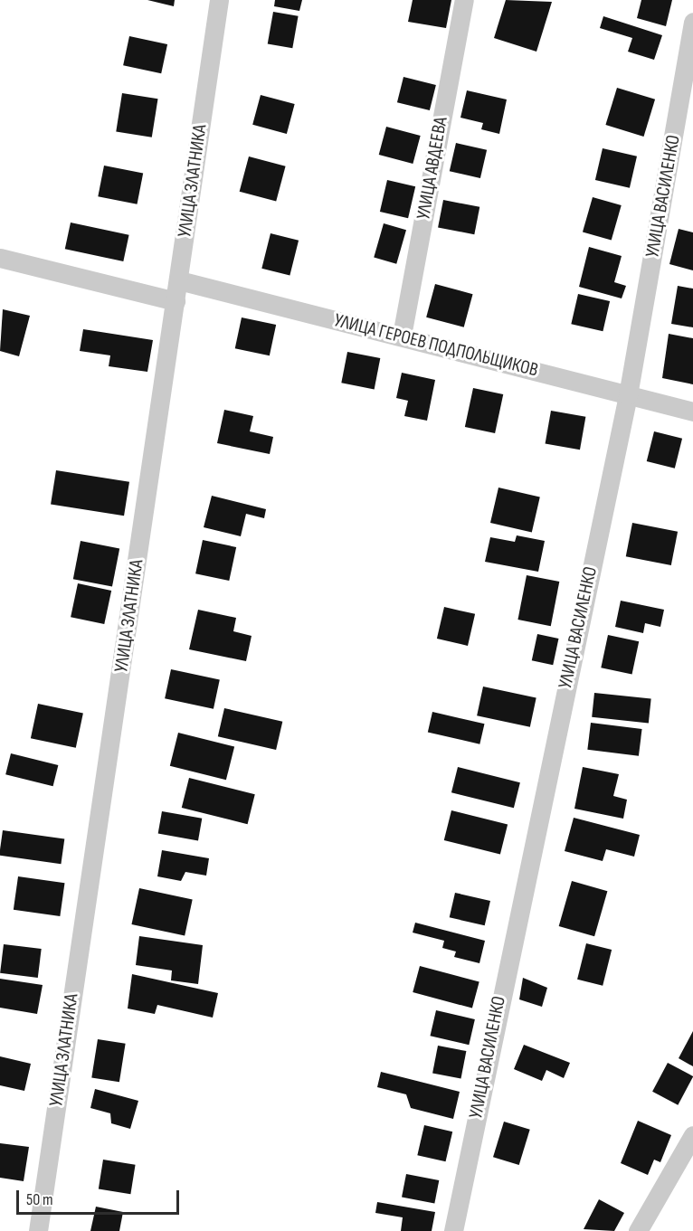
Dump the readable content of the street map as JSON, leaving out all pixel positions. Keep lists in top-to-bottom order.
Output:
{
  "streets": {
    "street": [
      "УЛИЦА АВДЕЕВА",
      "УЛИЦА ЗЛАТНИКА",
      "УЛИЦА ВАСИЛЕНКО",
      "УЛИЦА ГЕРОЕВ ПОДПОЛЬЩИКОВ"
    ]
  },
  "crossings": [
    ["УЛИЦА АВДЕЕВА", "УЛИЦА ГЕРОЕВ ПОДПОЛЬЩИКОВ"],
    ["УЛИЦА ЗЛАТНИКА", "УЛИЦА ГЕРОЕВ ПОДПОЛЬЩИКОВ"],
    ["УЛИЦА ВАСИЛЕНКО", "УЛИЦА ГЕРОЕВ ПОДПОЛЬЩИКОВ"]
  ],
  "scale_bar": "50 m"
}
